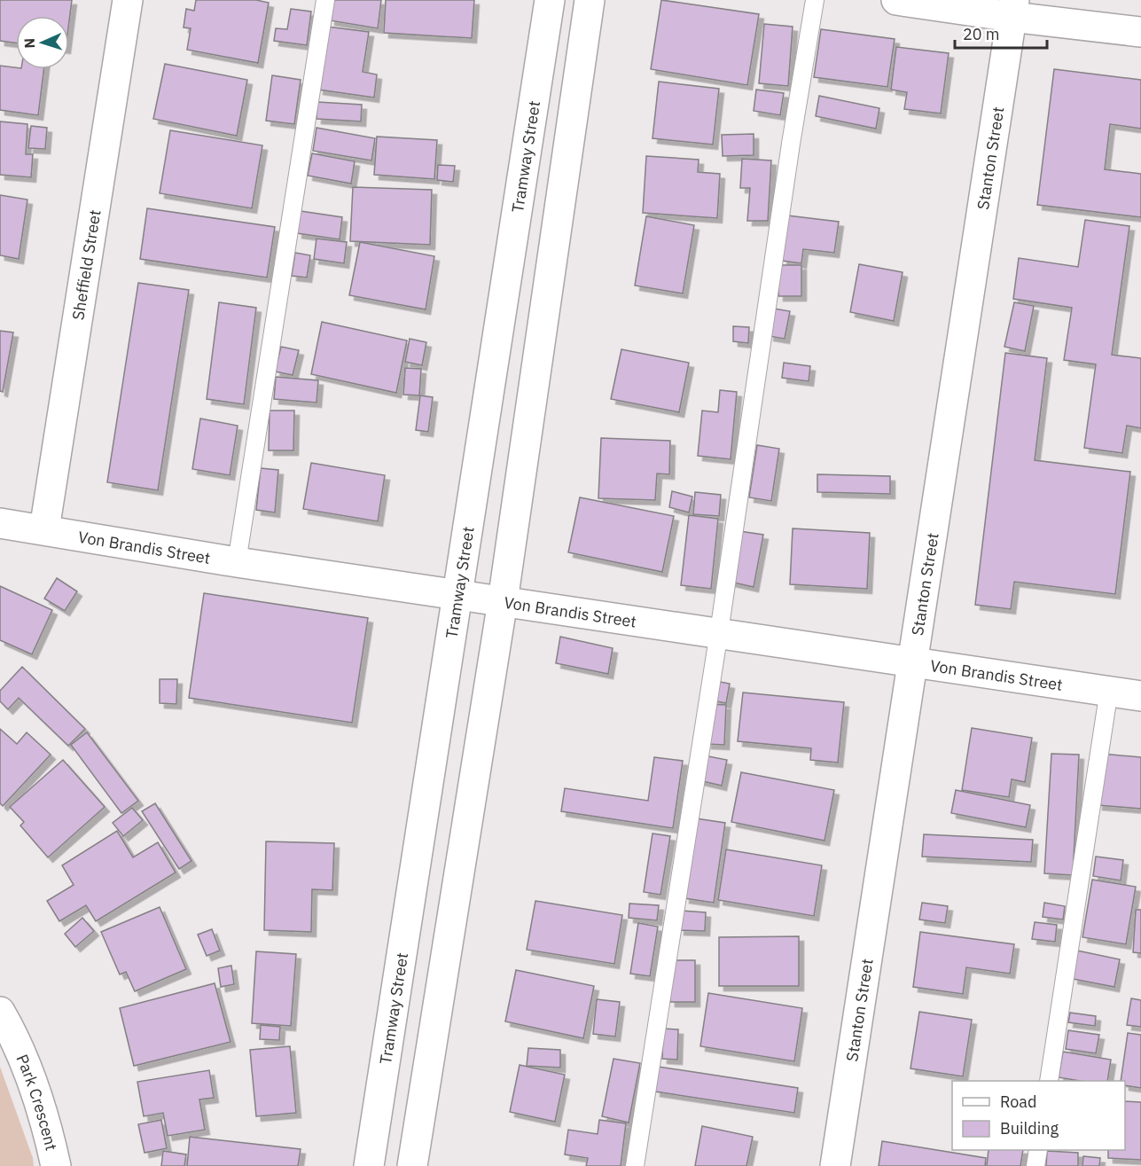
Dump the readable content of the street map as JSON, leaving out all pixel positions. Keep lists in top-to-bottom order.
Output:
{
  "streets": {
    "street": [
      "Tramway Street",
      "Stanton Street",
      "Sheffield Street",
      "Von Brandis Street",
      "Park Crescent"
    ]
  },
  "crossings": [
    ["Tramway Street", "Von Brandis Street"],
    ["Stanton Street", "Von Brandis Street"],
    ["Sheffield Street", "Von Brandis Street"]
  ],
  "legend": ["Road", "Building"],
  "scale_bar": "20 m",
  "north": "left"
}
